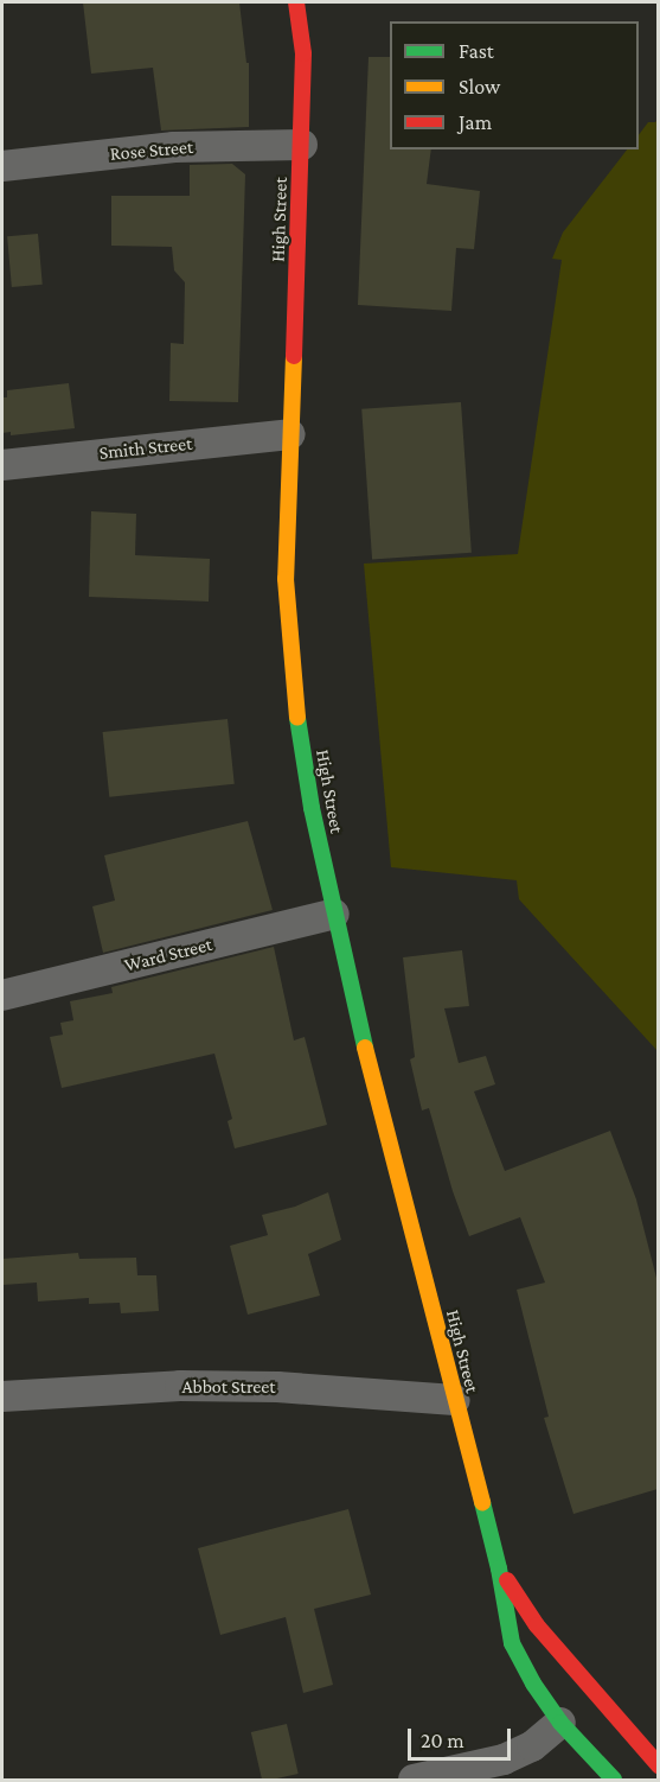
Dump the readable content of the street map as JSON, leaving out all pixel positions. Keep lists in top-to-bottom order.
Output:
{
  "streets": {
    "main road": ["High Street"],
    "street": [
      "Rose Street",
      "Smith Street",
      "Ward Street",
      "Abbot Street"
    ]
  },
  "crossings": [
    ["Rose Street", "High Street"],
    ["High Street", "Smith Street"],
    ["High Street", "Ward Street"],
    ["High Street", "Abbot Street"]
  ],
  "legend": ["Fast", "Slow", "Jam"],
  "scale_bar": "20 m"
}
